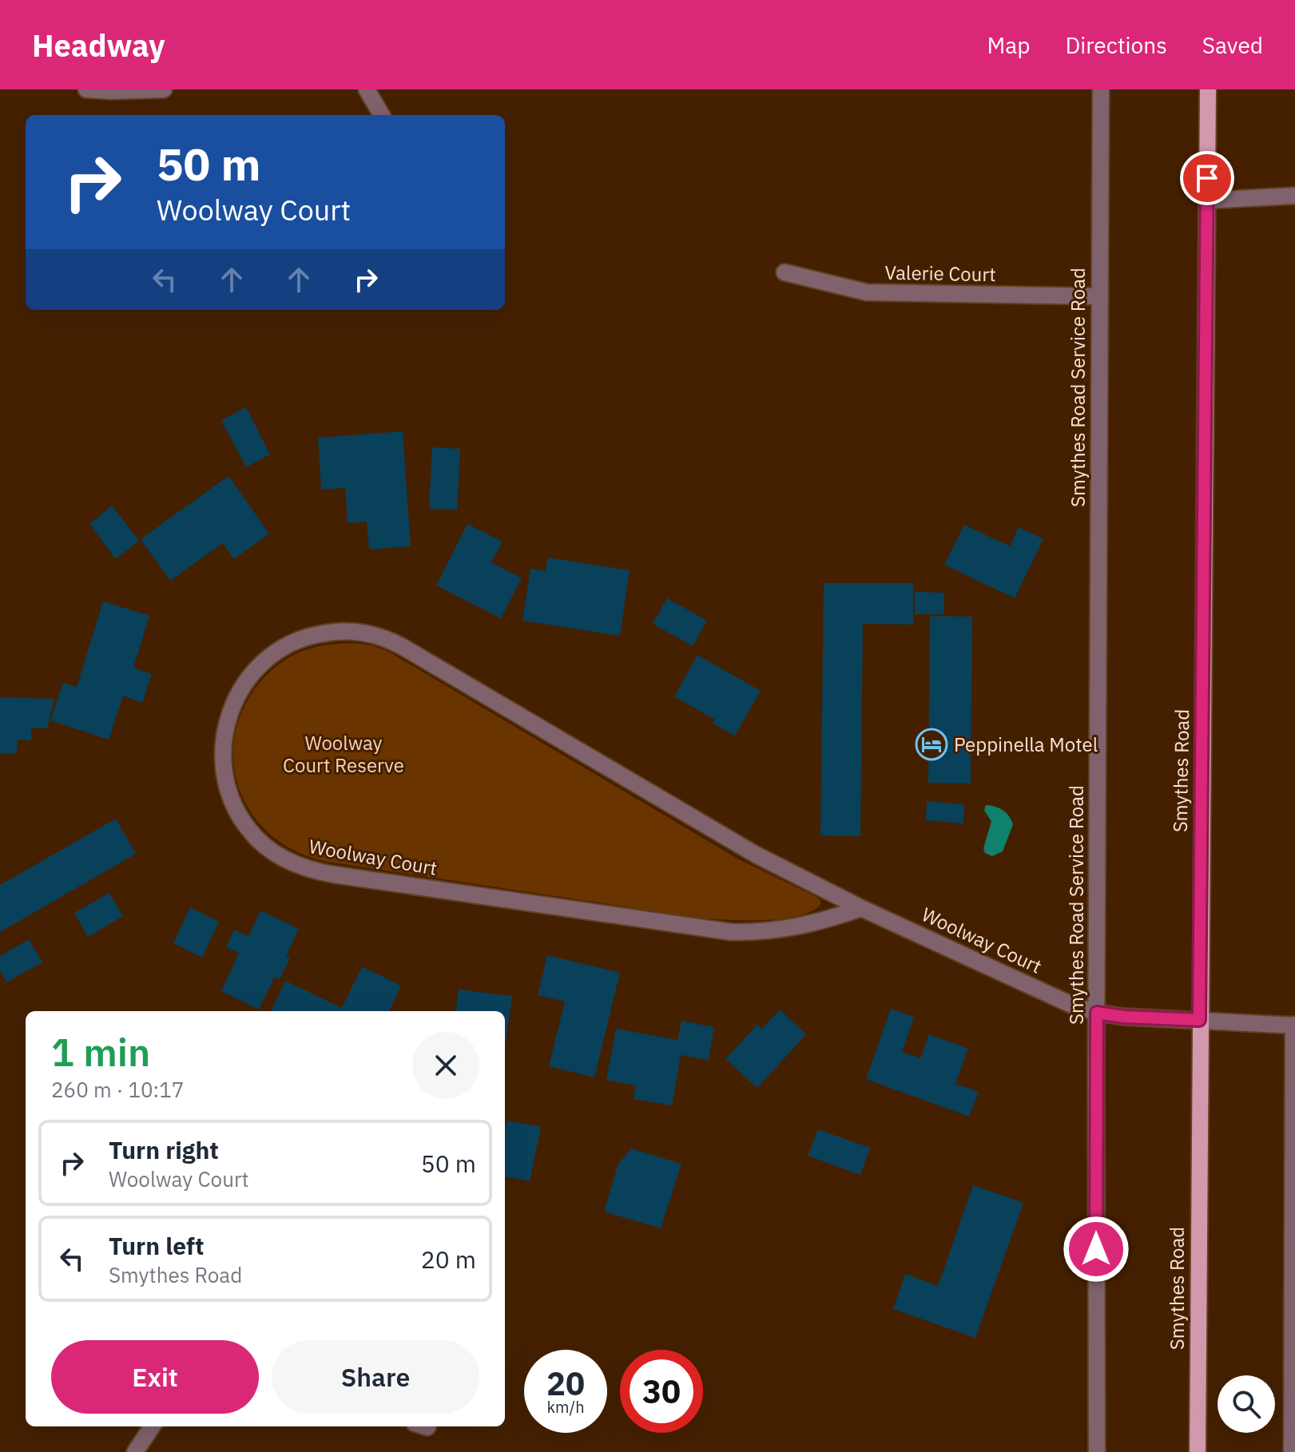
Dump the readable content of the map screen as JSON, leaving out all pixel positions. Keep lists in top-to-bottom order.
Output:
{
  "streets": {
    "main road": ["Smythes Road"],
    "street": ["Valerie Court", "Smythes Road Service Road", "Woolway Court"]
  },
  "crossings": [
    ["Valerie Court", "Smythes Road Service Road"],
    ["Smythes Road Service Road", "Woolway Court"],
    ["Smythes Road", "Woolway Court"]
  ],
  "parks": ["Woolway Court Reserve"],
  "places": {
    "hotel": ["Peppinella Motel"]
  },
  "page": {
    "header": "Headway",
    "nav": ["Map", "Directions", "Saved"],
    "turn": ["50 m", "Woolway Court"],
    "heading": ["1 min", "260 m · 10:17"],
    "list": [
      {
        "name": "Turn right",
        "note": "Woolway Court",
        "value": "50 m"
      },
      {
        "name": "Turn left",
        "note": "Smythes Road",
        "value": "20 m"
      }
    ],
    "buttons": ["Exit", "Share"],
    "speed": "20 km/h",
    "limit": "30"
  }
}
